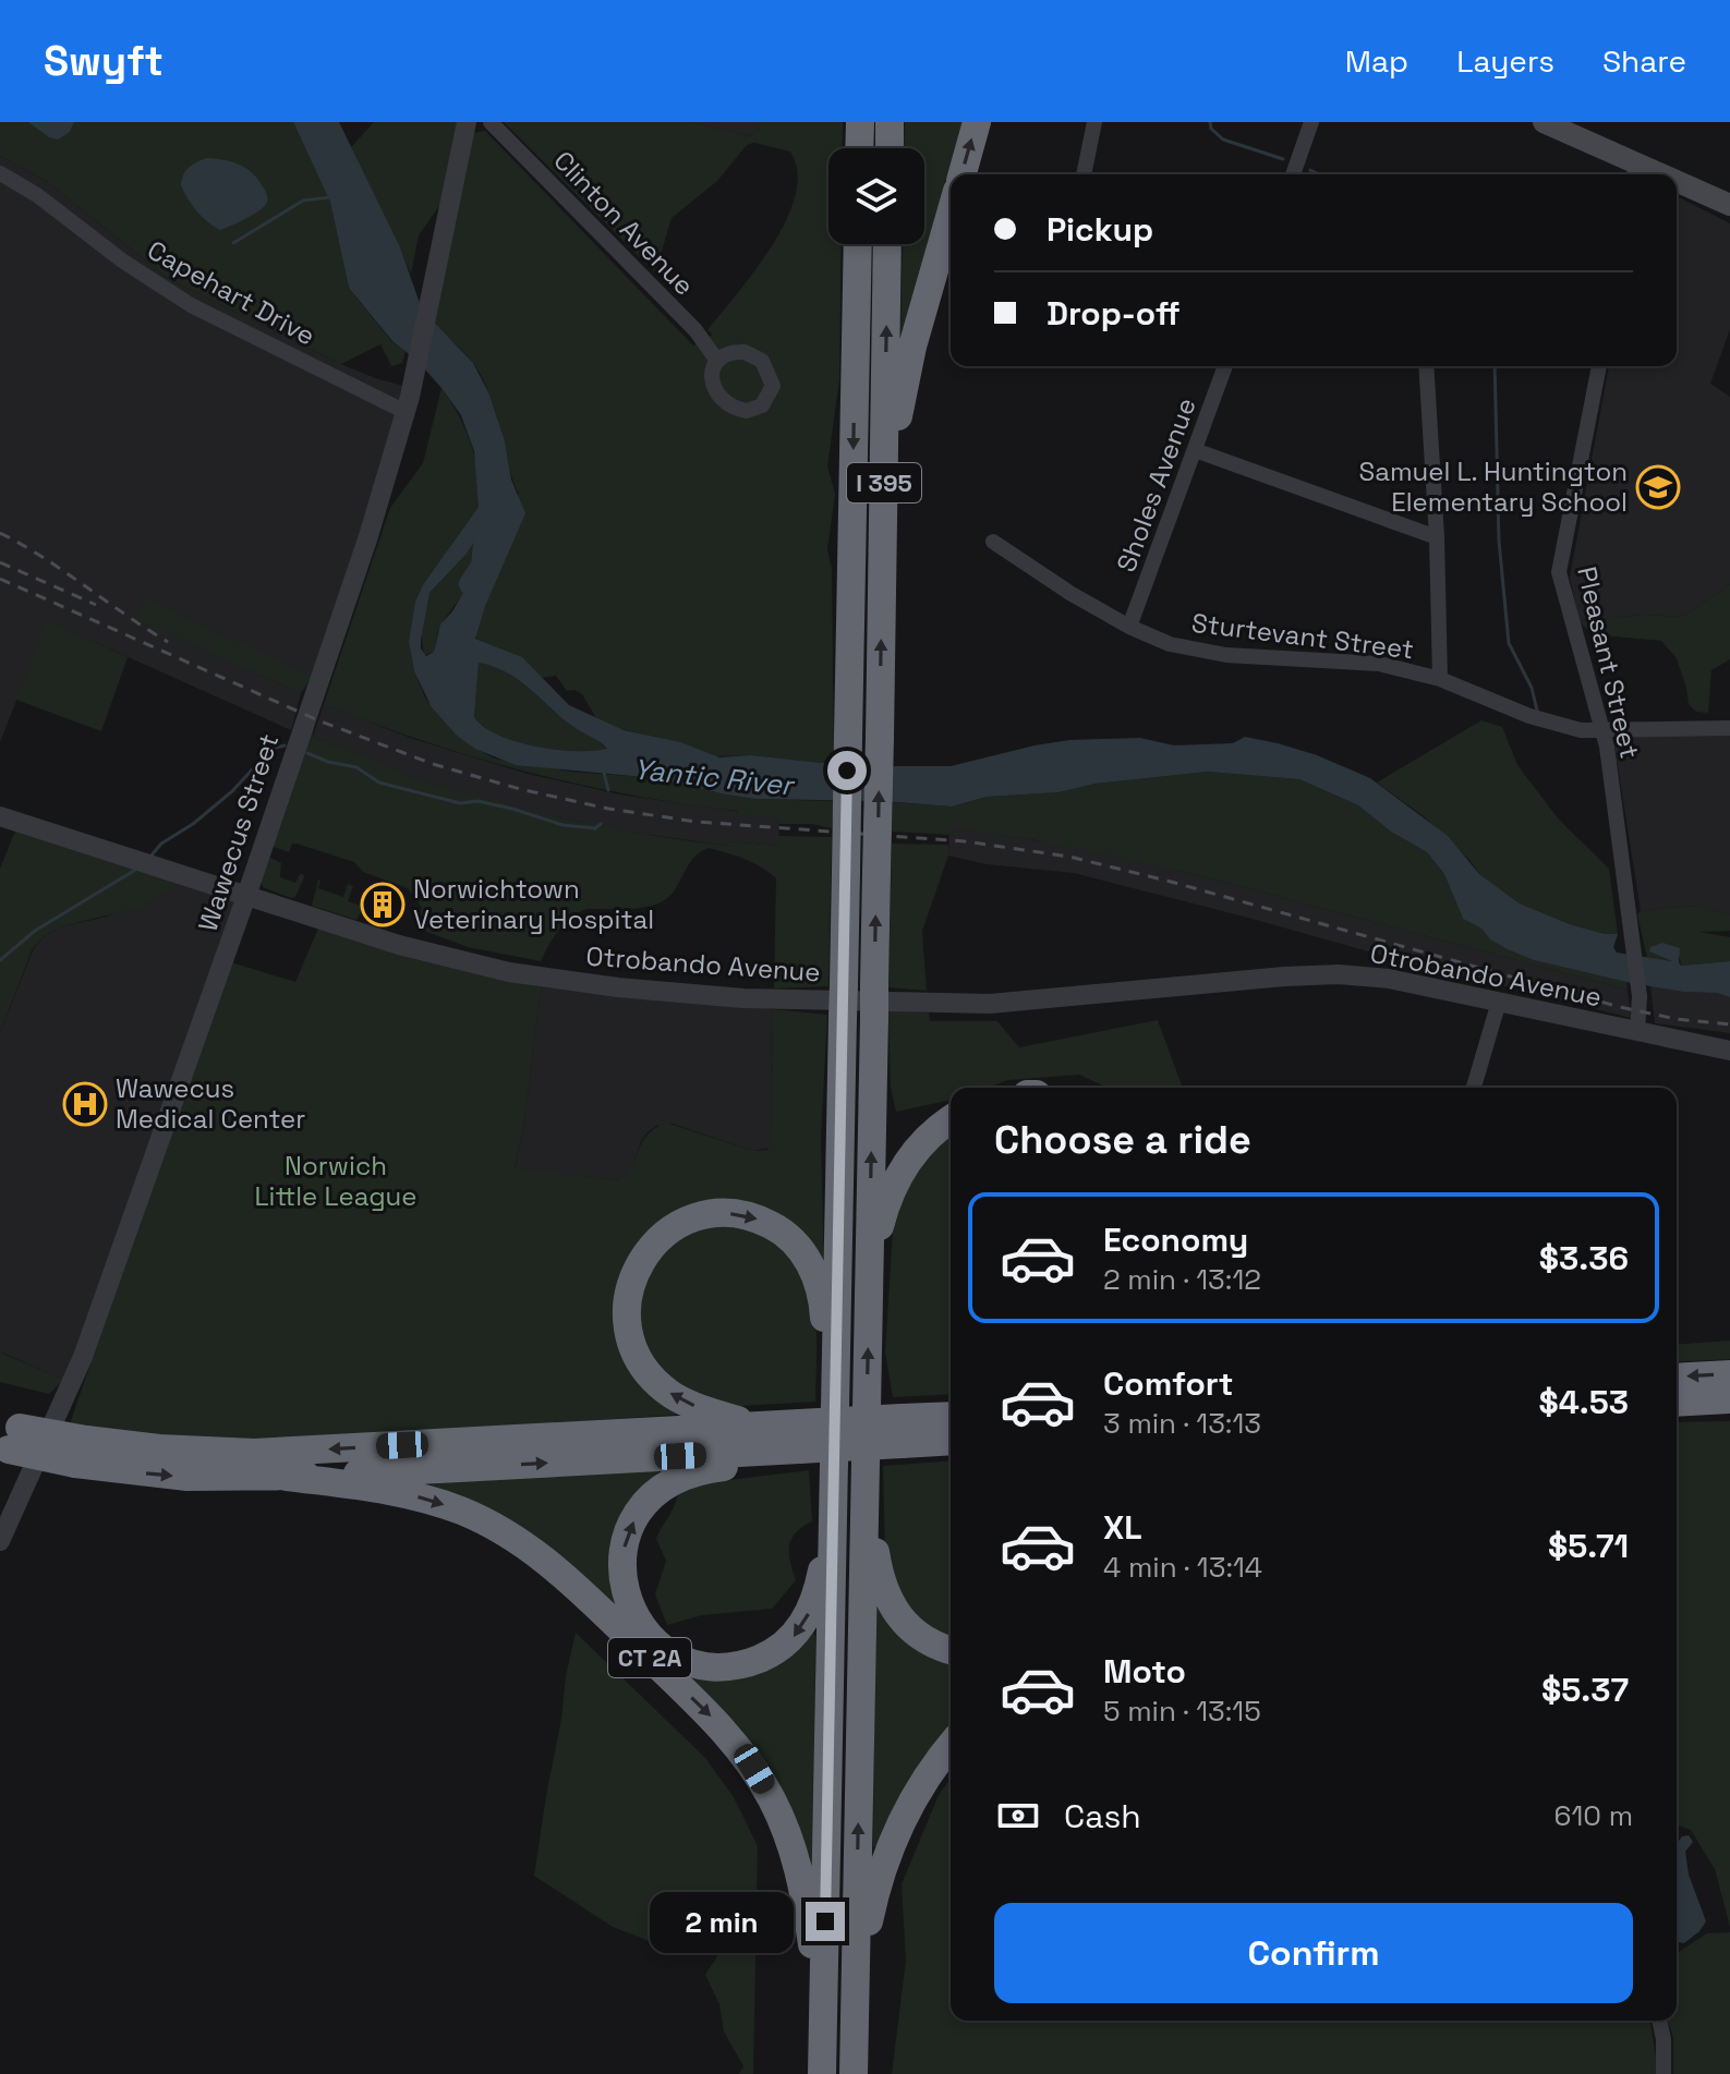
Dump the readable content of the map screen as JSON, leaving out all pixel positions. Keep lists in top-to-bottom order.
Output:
{
  "streets": {
    "highway": ["I 395", "CT 2A"],
    "street": [
      "Clinton Avenue",
      "Capehart Drive",
      "Sholes Avenue",
      "Sturtevant Street",
      "Pleasant Street",
      "Wawecus Street",
      "Otrobando Avenue"
    ]
  },
  "crossings": [
    ["Capehart Drive", "Wawecus Street"],
    ["I 395", "CT 2A"],
    ["Sholes Avenue", "Sturtevant Street"],
    ["Sturtevant Street", "Pleasant Street"],
    ["Pleasant Street", "Otrobando Avenue"],
    ["Wawecus Street", "Otrobando Avenue"]
  ],
  "water": ["Yantic River"],
  "parks": ["Norwich Little League"],
  "places": {
    "school or university": ["Samuel L. Huntington Elementary School"],
    "building": ["Norwichtown Veterinary Hospital"],
    "hospital": ["Wawecus Medical Center"]
  },
  "page": {
    "header": "Swyft",
    "nav": ["Map", "Layers", "Share"],
    "banner": ["Pickup", "Drop-off"],
    "heading": "Choose a ride",
    "list": [
      {
        "name": "Economy",
        "note": "2 min · 13:12",
        "value": "$3.36"
      },
      {
        "name": "Comfort",
        "note": "3 min · 13:13",
        "value": "$4.53"
      },
      {
        "name": "XL",
        "note": "4 min · 13:14",
        "value": "$5.71"
      },
      {
        "name": "Moto",
        "note": "5 min · 13:15",
        "value": "$5.37"
      }
    ],
    "pay": ["Cash", "610 m"],
    "buttons": "Confirm",
    "bubble": "2 min"
  }
}
